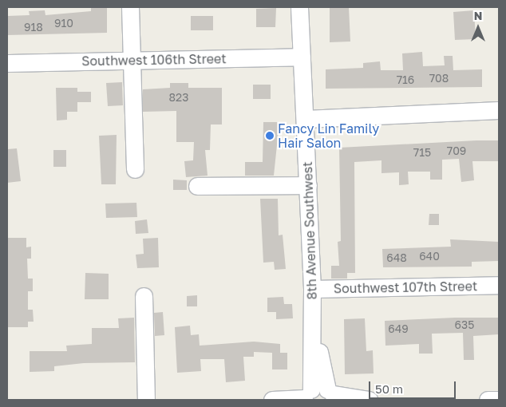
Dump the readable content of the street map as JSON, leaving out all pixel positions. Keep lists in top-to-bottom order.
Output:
{
  "streets": {
    "street": ["Southwest 106th Street", "8th Avenue Southwest", "Southwest 107th Street"]
  },
  "crossings": [
    ["Southwest 106th Street", "8th Avenue Southwest"],
    ["8th Avenue Southwest", "Southwest 107th Street"]
  ],
  "places": ["Fancy Lin Family Hair Salon"],
  "house_numbers": [
    "910",
    "918",
    "708",
    "716",
    "823",
    "709",
    "715",
    "640",
    "648",
    "635",
    "649"
  ],
  "scale_bar": "50 m",
  "north": "top"
}
